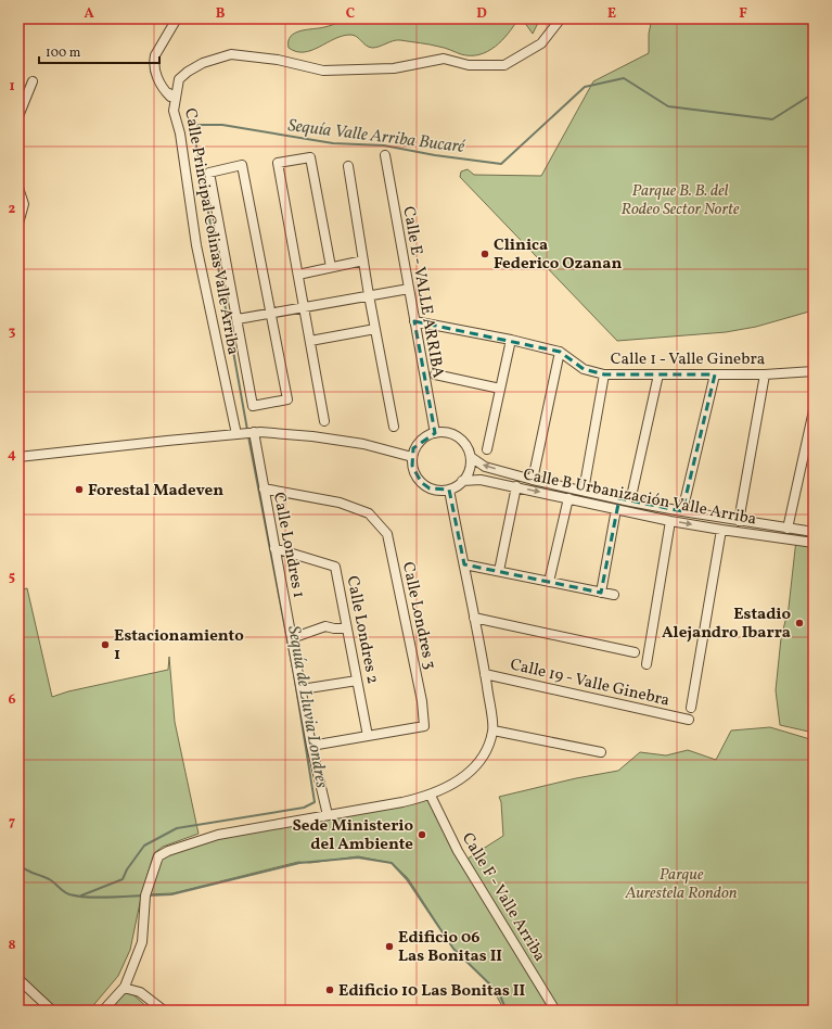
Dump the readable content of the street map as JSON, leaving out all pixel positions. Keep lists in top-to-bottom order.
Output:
{
  "streets": {
    "street": [
      "Calle Principal Colinas Valle Arriba",
      "Calle E - VALLE ARRIBA",
      "Calle 1 - Valle Ginebra",
      "Calle B Urbanización Valle Arriba",
      "Calle Londres 1",
      "Calle Londres 3",
      "Calle Londres 2",
      "Calle 19 - Valle Ginebra",
      "Calle F - Valle Arriba"
    ]
  },
  "crossings": [
    ["Calle E - VALLE ARRIBA", "Calle 1 - Valle Ginebra"],
    ["Calle E - VALLE ARRIBA", "Calle B Urbanización Valle Arriba"],
    ["Calle Londres 1", "Calle Londres 3"],
    ["Calle Londres 1", "Calle Londres 2"],
    ["Calle Londres 3", "Calle Londres 2"]
  ],
  "water": ["Sequía Valle Arriba Bucaré", "Sequía de Lluvia Londres"],
  "parks": ["Parque B. B. del Rodeo Sector Norte", "Parque Aurestela Rondon"],
  "places": [
    "Clinica Federico Ozanan",
    "Forestal Madeven",
    "Estadio Alejandro Ibarra",
    "Estacionamiento 1",
    "Sede Ministerio del Ambiente",
    "Edificio 06 Las Bonitas II",
    "Edificio 10 Las Bonitas II"
  ],
  "scale_bar": "100 m",
  "grid": {
    "columns": [
      "A",
      "B",
      "C",
      "D",
      "E",
      "F"
    ],
    "rows": [
      "1",
      "2",
      "3",
      "4",
      "5",
      "6",
      "7",
      "8"
    ]
  }
}
